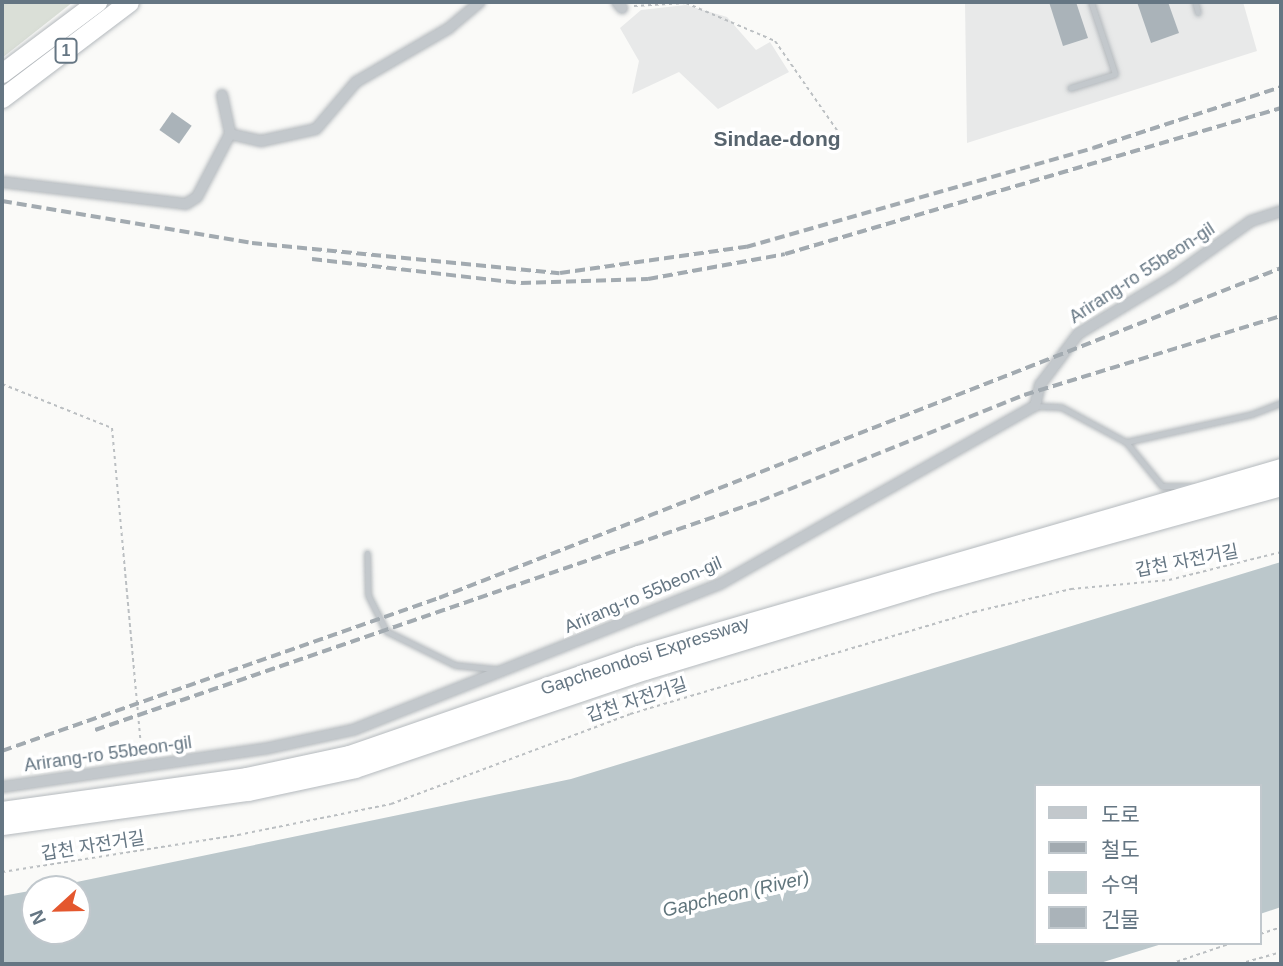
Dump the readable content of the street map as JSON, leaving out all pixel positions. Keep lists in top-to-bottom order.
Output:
{
  "streets": {
    "highway": ["1", "Gapcheondosi Expressway"],
    "street": ["Arirang-ro 55beon-gil"],
    "path": ["갑천 자전거길"]
  },
  "districts": ["Sindae-dong"],
  "water": ["Gapcheon (River)"],
  "legend": [
    "도로",
    "철도",
    "수역",
    "건물"
  ],
  "north": "left"
}
